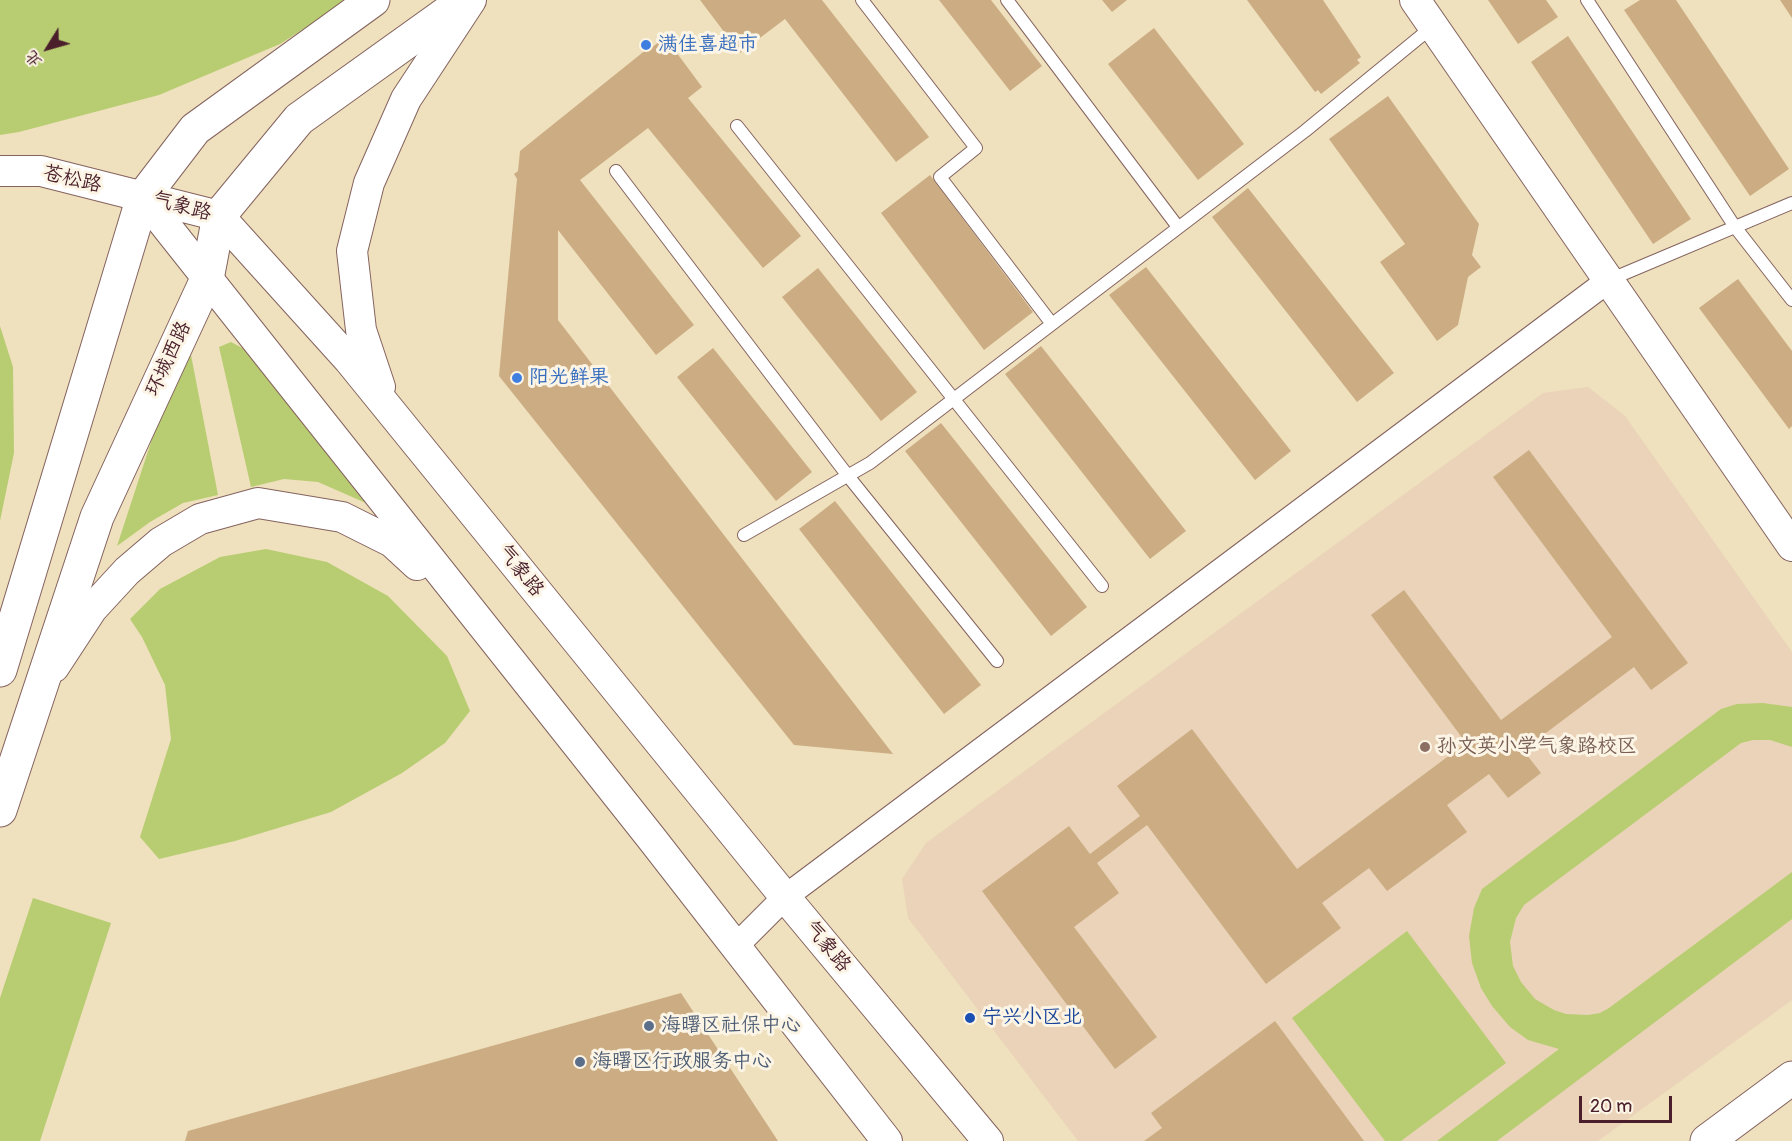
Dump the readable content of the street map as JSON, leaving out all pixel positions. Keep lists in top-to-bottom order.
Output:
{
  "streets": {
    "main road": ["环城西路"],
    "street": ["苍松路", "气象路"]
  },
  "crossings": [
    ["苍松路", "气象路"],
    ["气象路", "环城西路"]
  ],
  "places": [
    "满佳喜超市",
    "阳光鲜果",
    "孙文英小学气象路校区",
    "宁兴小区北",
    "海曙区社保中心",
    "海曙区行政服务中心"
  ],
  "scale_bar": "20 m",
  "north": "bottom left"
}
